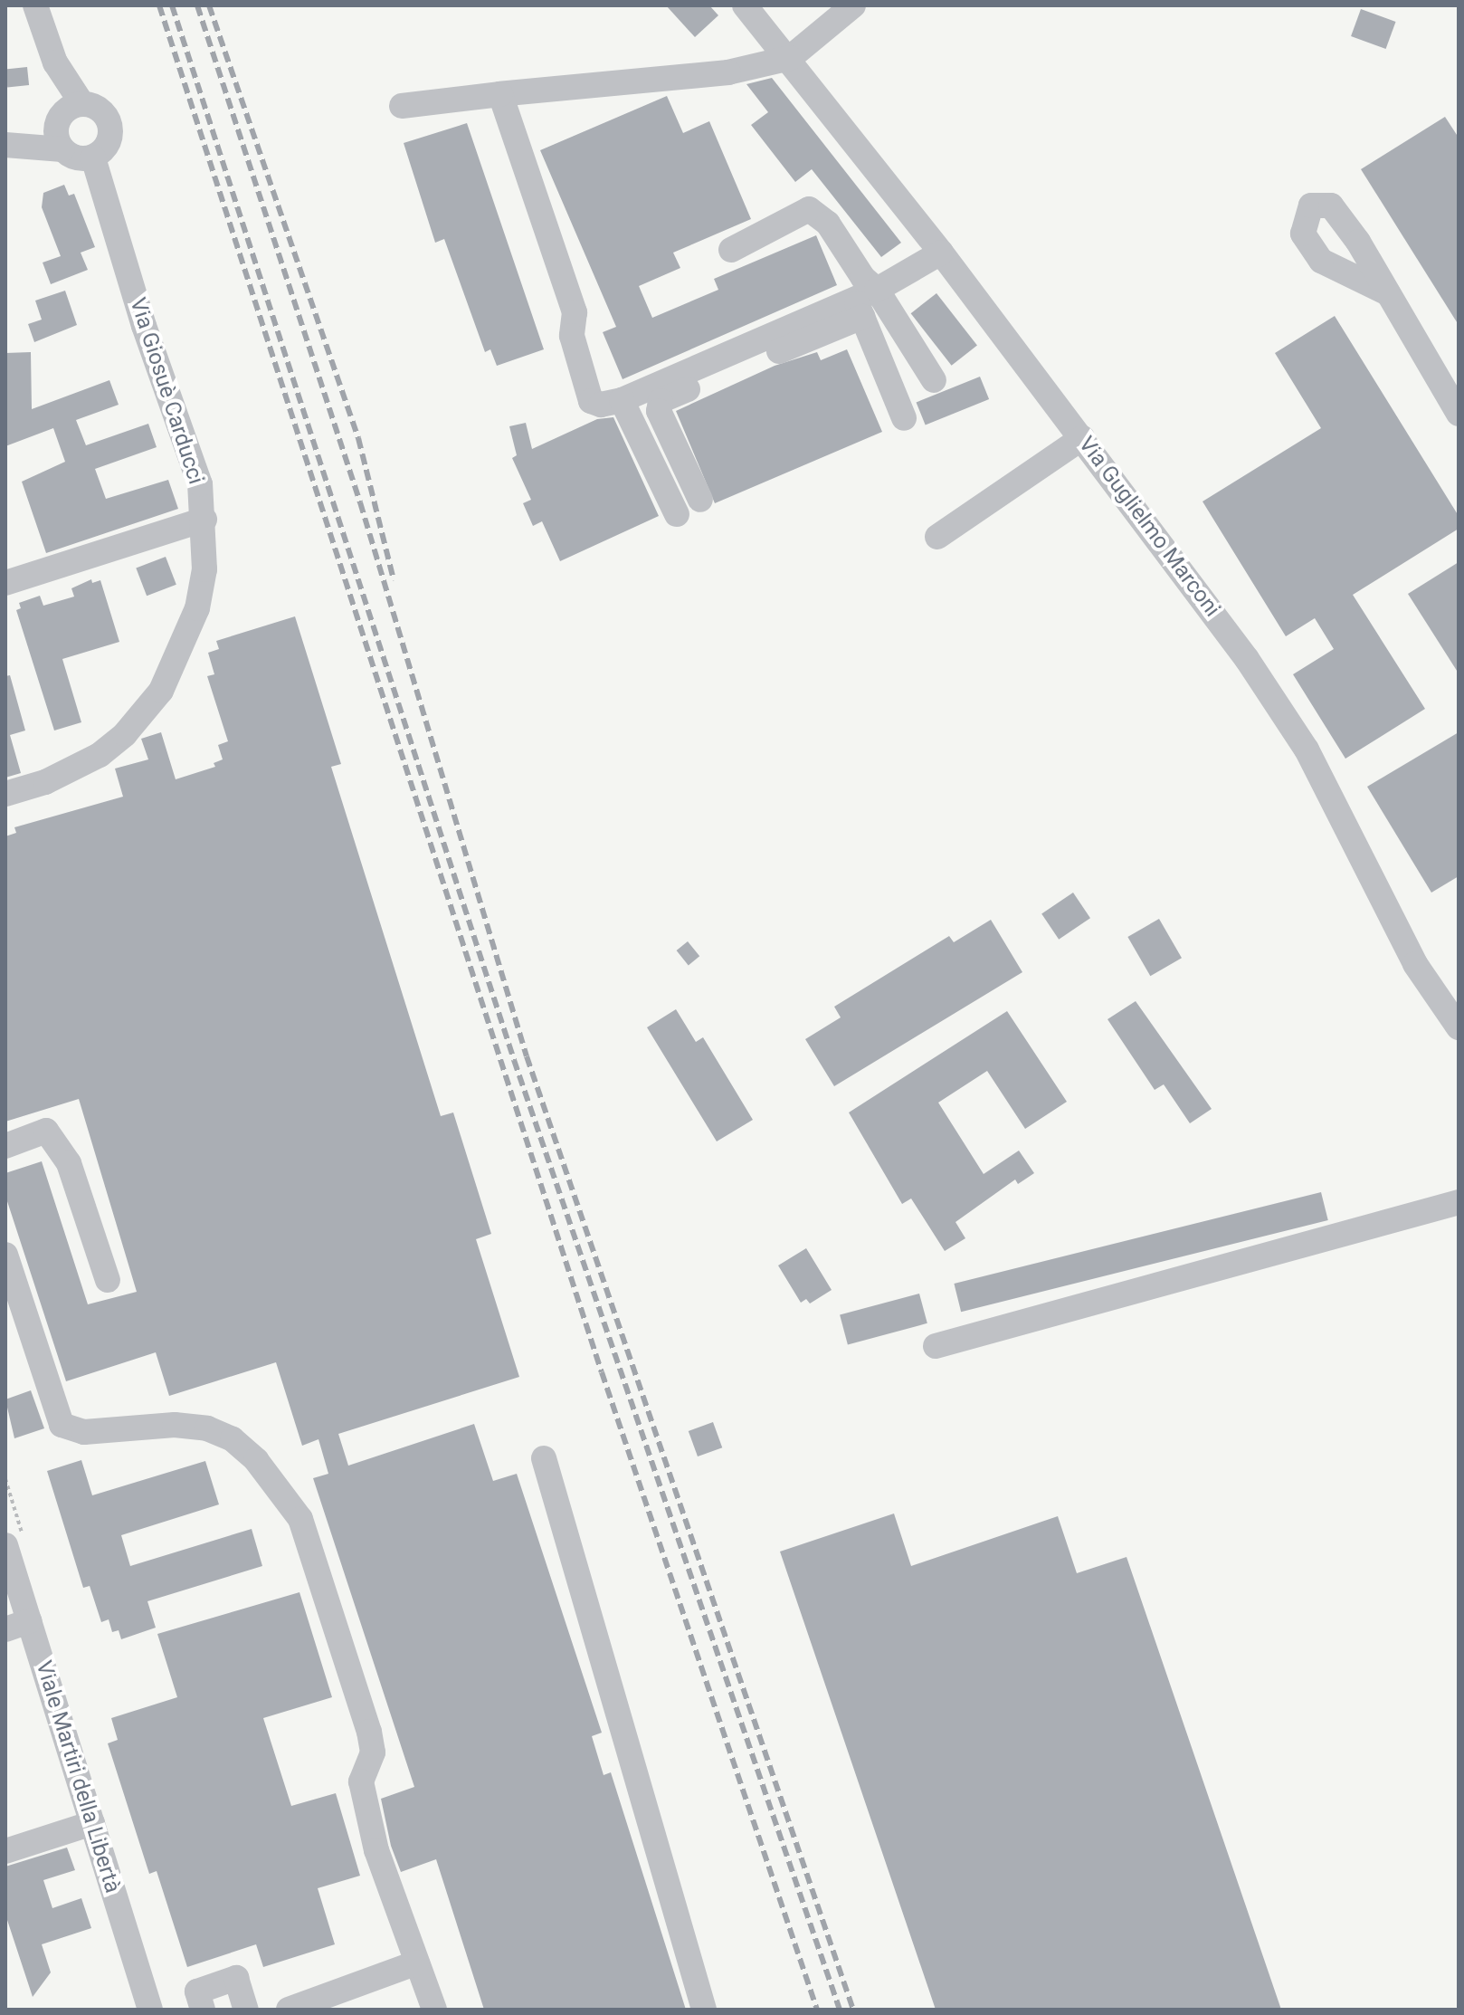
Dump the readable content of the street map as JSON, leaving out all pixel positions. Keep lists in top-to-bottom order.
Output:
{
  "streets": {
    "street": ["Via Giosuè Carducci", "Via Guglielmo Marconi", "Viale Martiri della Libertà"]
  }
}
